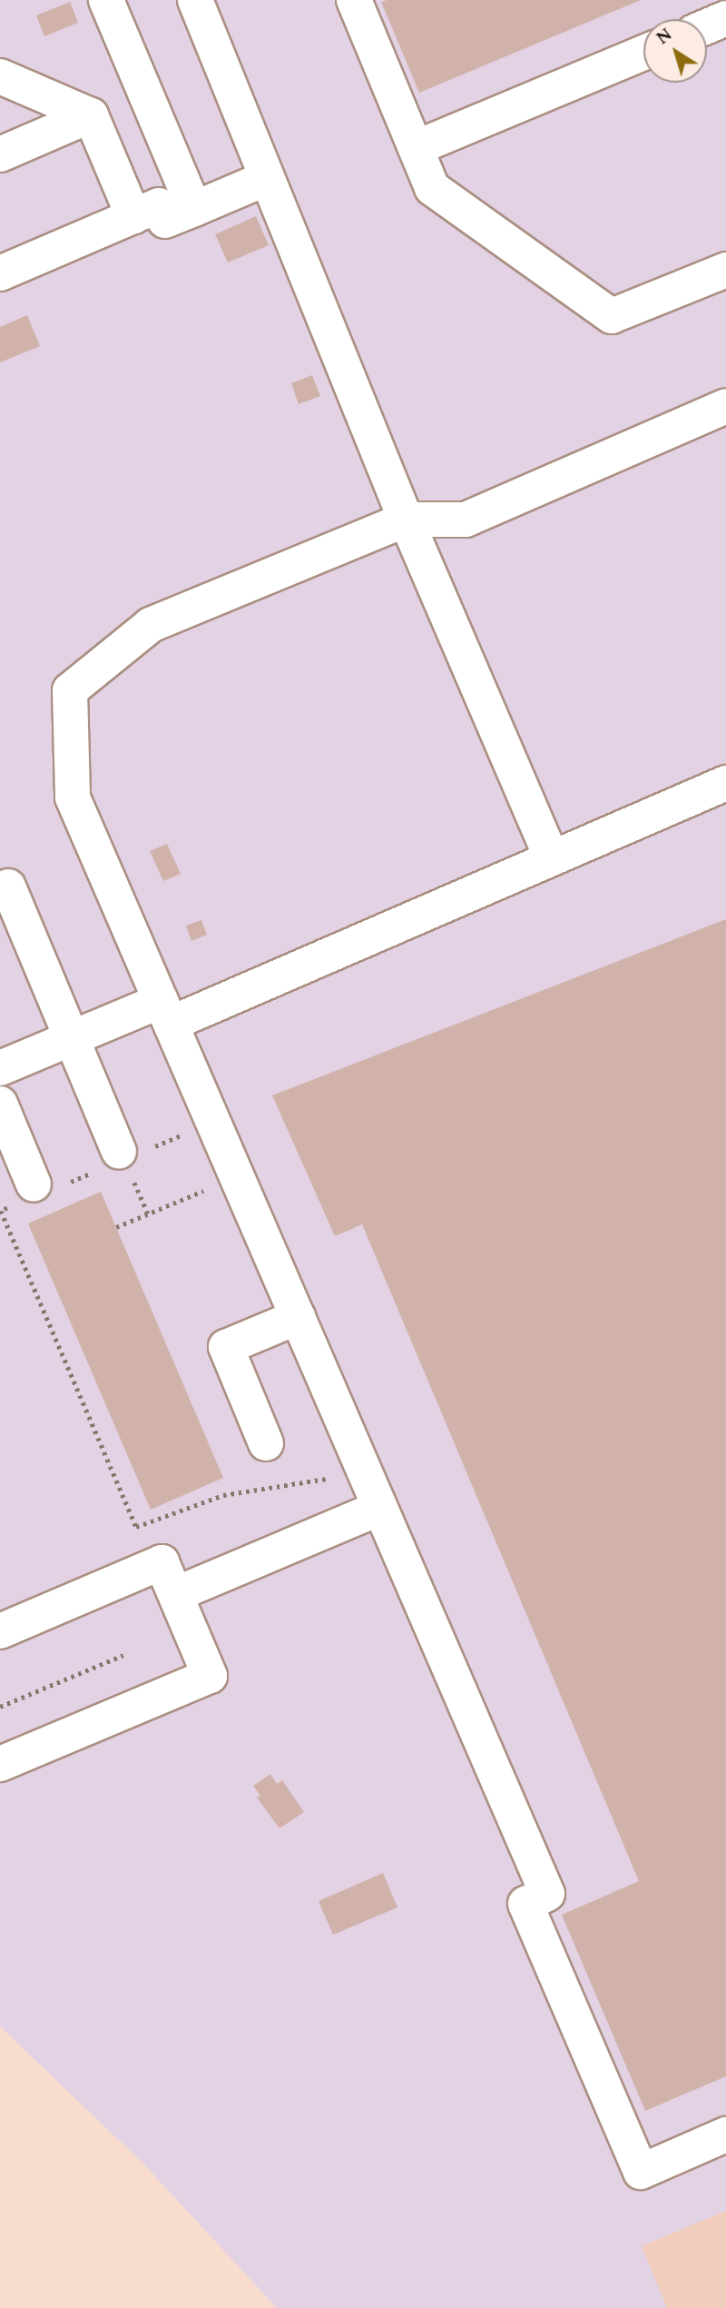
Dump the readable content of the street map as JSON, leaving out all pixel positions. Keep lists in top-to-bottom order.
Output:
{
  "north": "top left"
}
